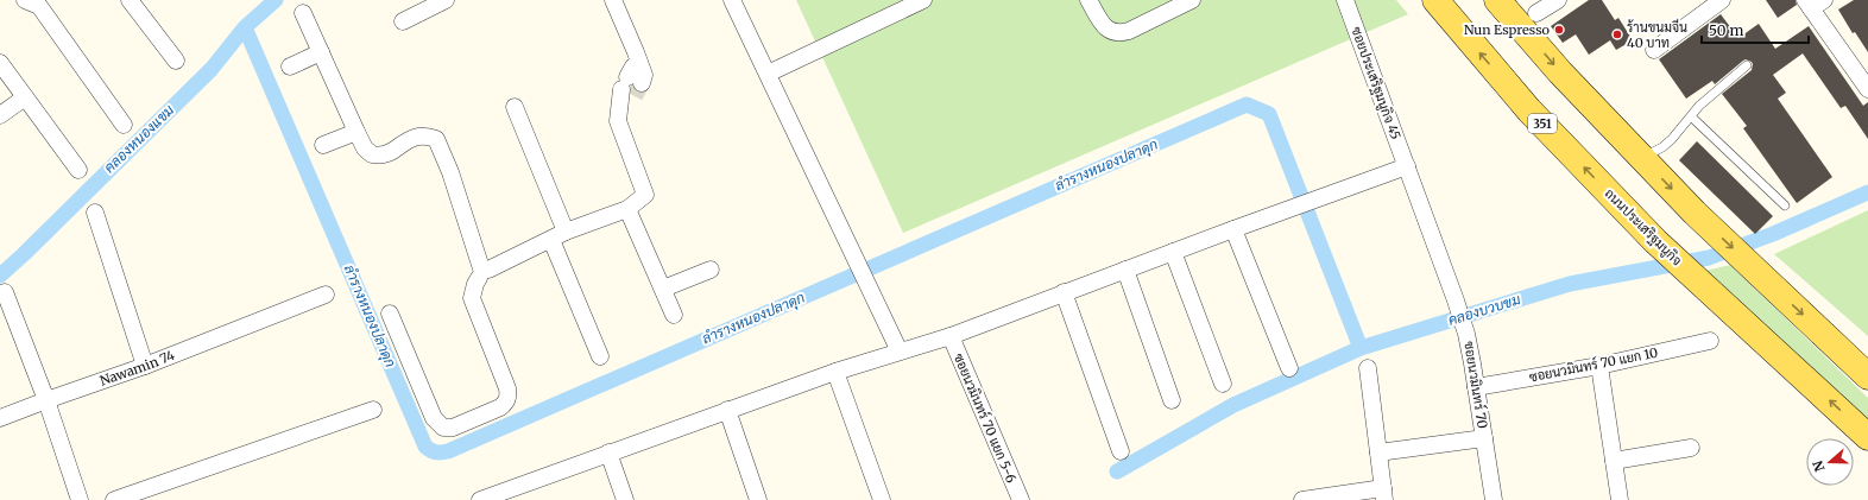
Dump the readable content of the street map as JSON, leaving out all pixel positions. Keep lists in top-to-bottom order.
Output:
{
  "streets": {
    "main road": ["351", "ถนนประเสริฐมนูกิจ"],
    "street": [
      "ซอยประเสริฐมนูกิจ 45",
      "ซอยนวมินทร์ 70 แยก 10",
      "Nawamin 74",
      "ซอยนวมินทร์ 70",
      "ซอยนวมินทร์ 70 แยก 5-6"
    ]
  },
  "crossings": [
    ["ซอยประเสริฐมนูกิจ 45", "ซอยนวมินทร์ 70"],
    ["ซอยนวมินทร์ 70 แยก 10", "ซอยนวมินทร์ 70"]
  ],
  "water": ["คลองหนองแขม", "ลำรางหนองปลาดุก", "คลองบวบขม"],
  "places": ["Nun Espresso", "ร้านขนมจีน 40 บาท"],
  "scale_bar": "50 m",
  "north": "left"
}
